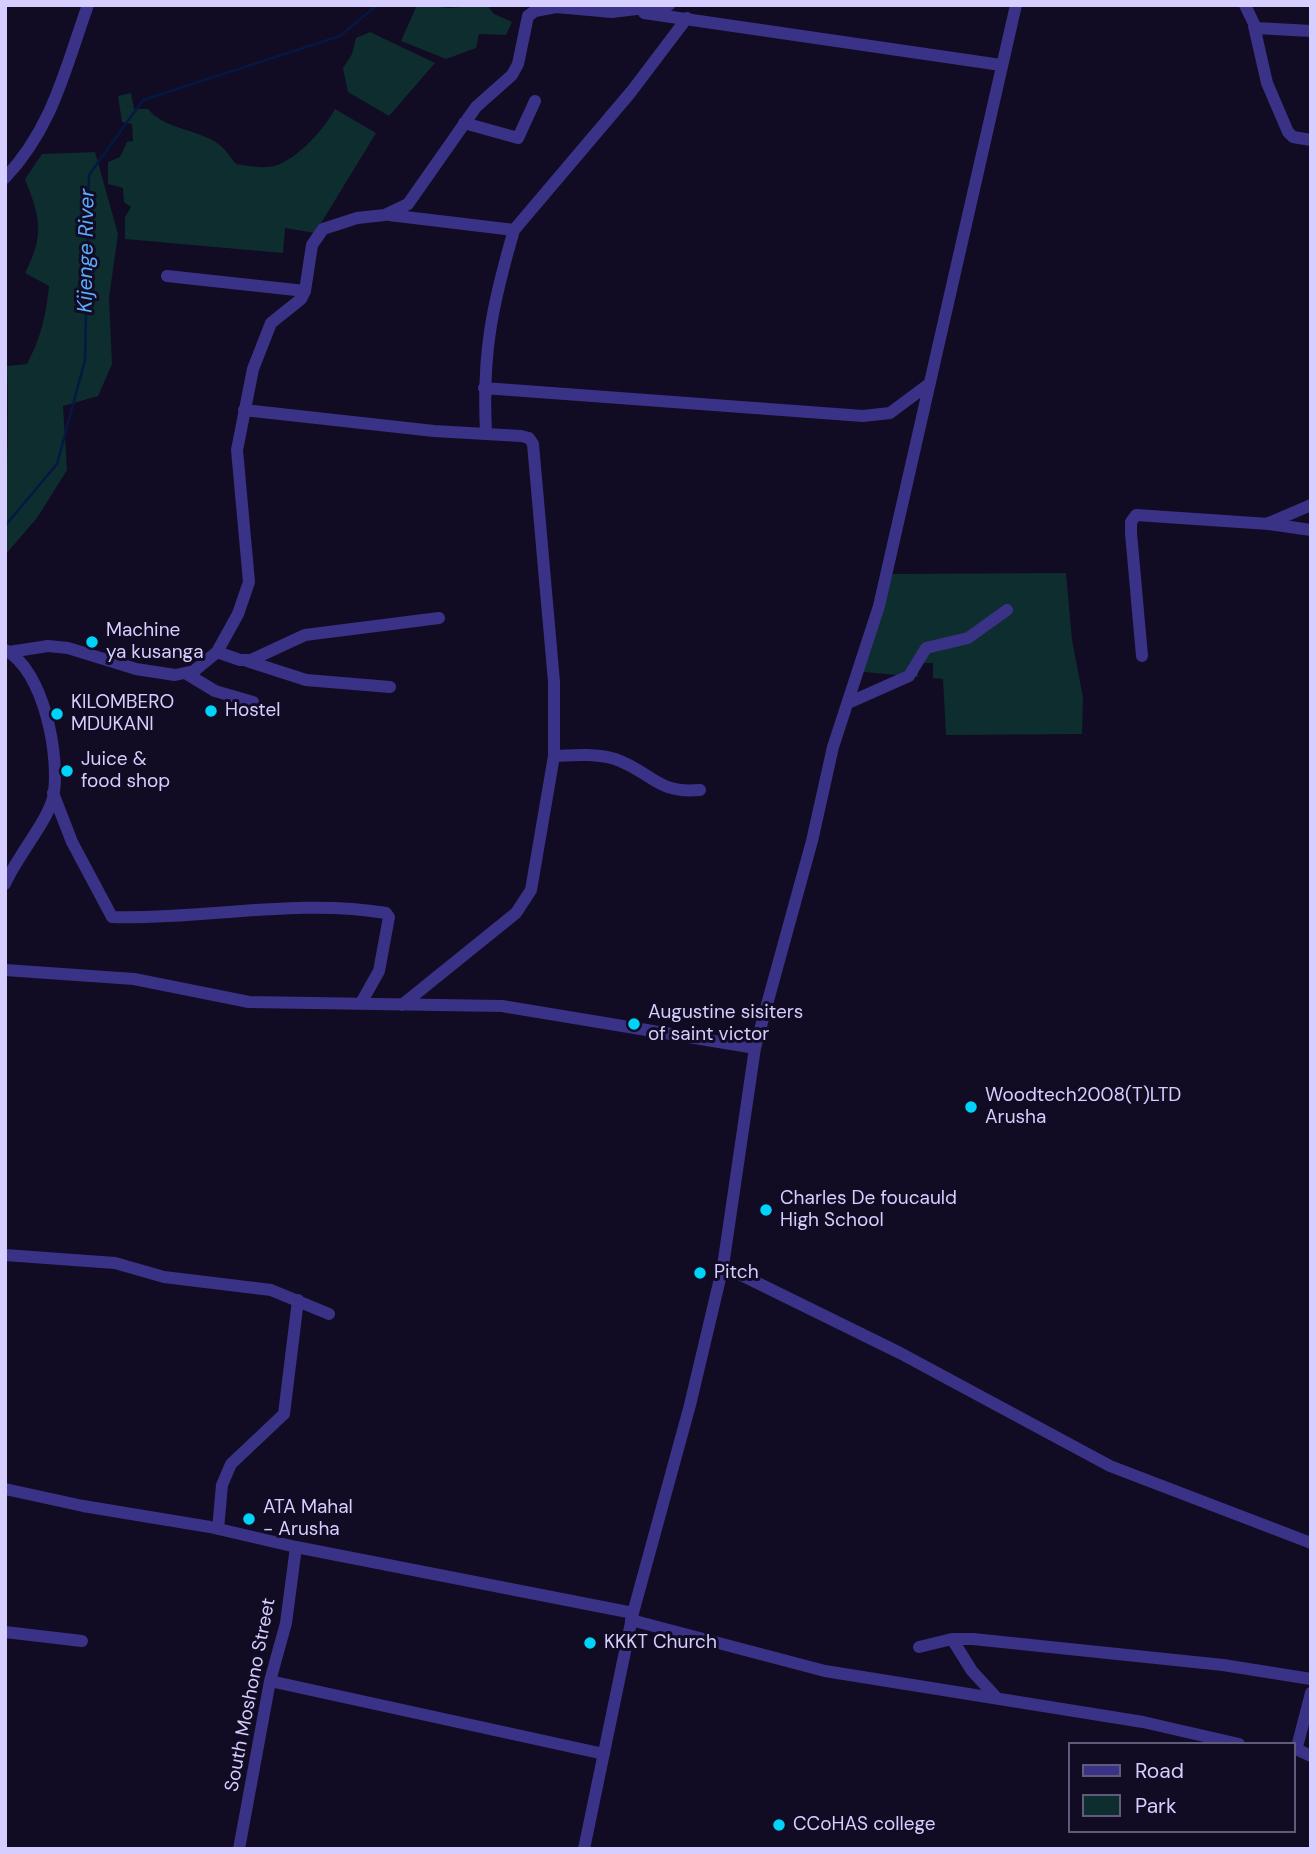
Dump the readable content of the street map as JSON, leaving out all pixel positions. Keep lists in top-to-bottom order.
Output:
{
  "streets": {
    "street": ["South Moshono Street"]
  },
  "water": ["Kijenge River"],
  "places": [
    "Machine ya kusanga",
    "Hostel",
    "KILOMBERO MDUKANI",
    "Juice & food shop",
    "Augustine sisiters of saint victor",
    "Woodtech2008(T)LTD Arusha",
    "Charles De foucauld High School",
    "Pitch",
    "ATA Mahal - Arusha",
    "KKKT Church",
    "CCoHAS college"
  ],
  "legend": ["Road", "Park"]
}
